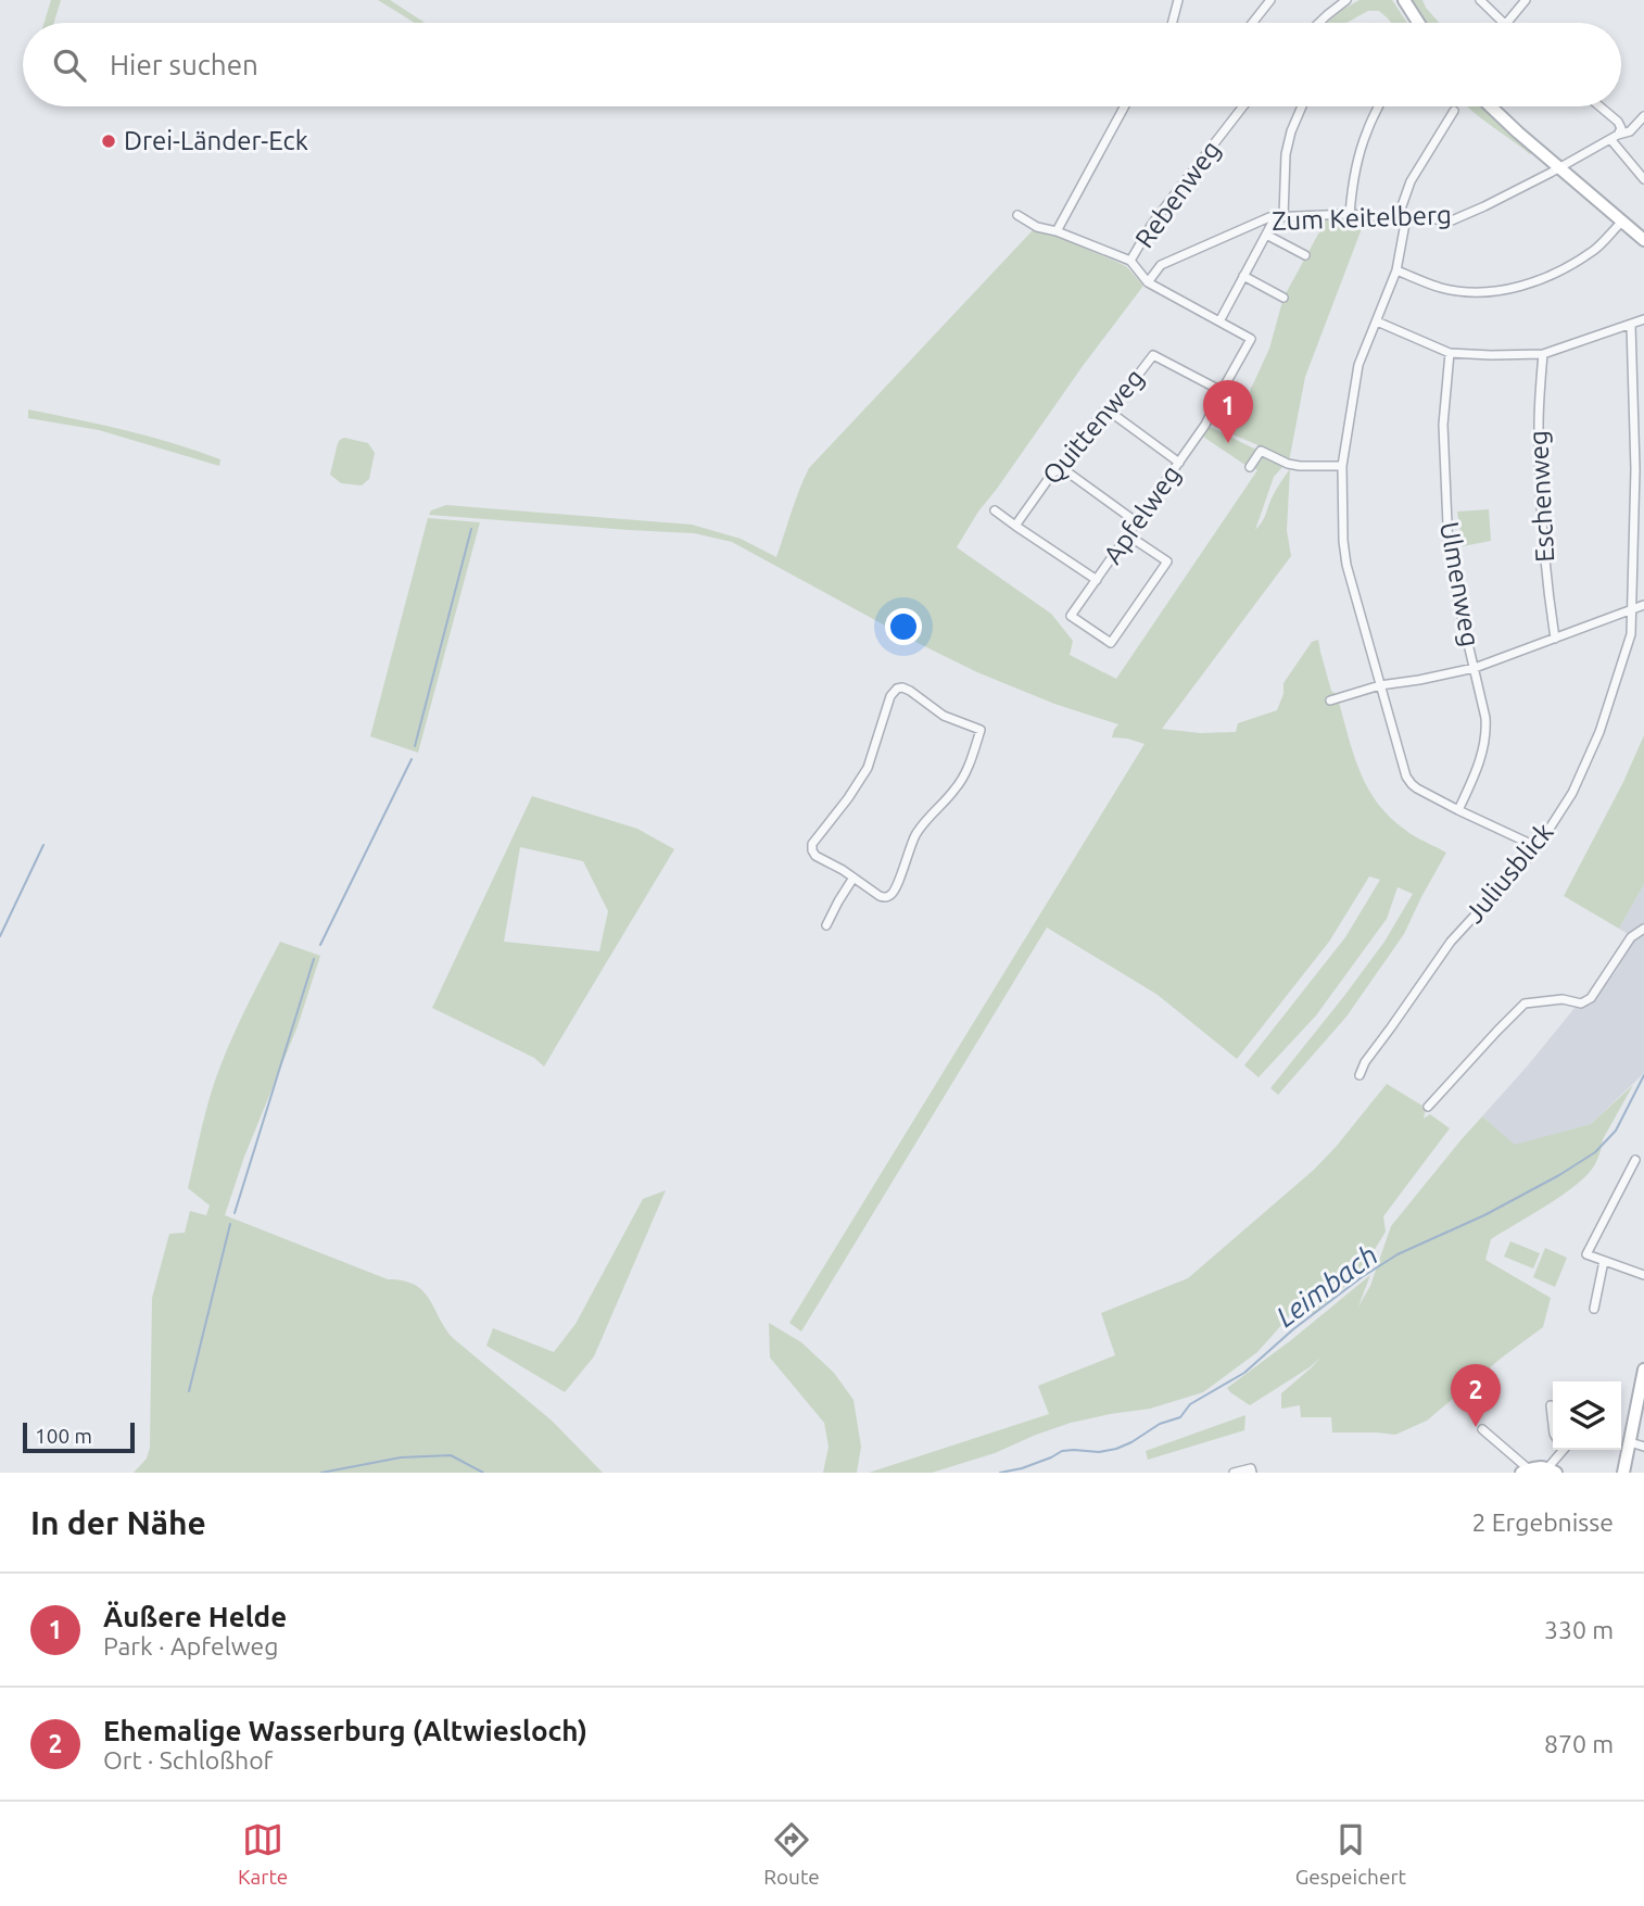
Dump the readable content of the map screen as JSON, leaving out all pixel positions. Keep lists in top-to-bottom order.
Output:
{
  "streets": {
    "street": [
      "Rebenweg",
      "Zum Keitelberg",
      "Quittenweg",
      "Eschenweg",
      "Apfelweg",
      "Ulmenweg",
      "Juliusblick"
    ]
  },
  "crossings": [
    ["Rebenweg", "Apfelweg"],
    ["Zum Keitelberg", "Apfelweg"],
    ["Quittenweg", "Apfelweg"]
  ],
  "water": ["Leimbach"],
  "places": ["Drei-Länder-Eck"],
  "scale_bar": "100 m",
  "page": {
    "search": "Hier suchen",
    "pins": ["1", "2"],
    "scale": "100 m",
    "heading": ["In der Nähe", "2 Ergebnisse"],
    "list": [
      {
        "mark": "1",
        "name": "Äußere Helde",
        "note": "Park · Apfelweg",
        "value": "330 m"
      },
      {
        "mark": "2",
        "name": "Ehemalige Wasserburg (Altwiesloch)",
        "note": "Ort · Schloßhof",
        "value": "870 m"
      }
    ],
    "nav": ["Karte", "Route", "Gespeichert"]
  }
}
